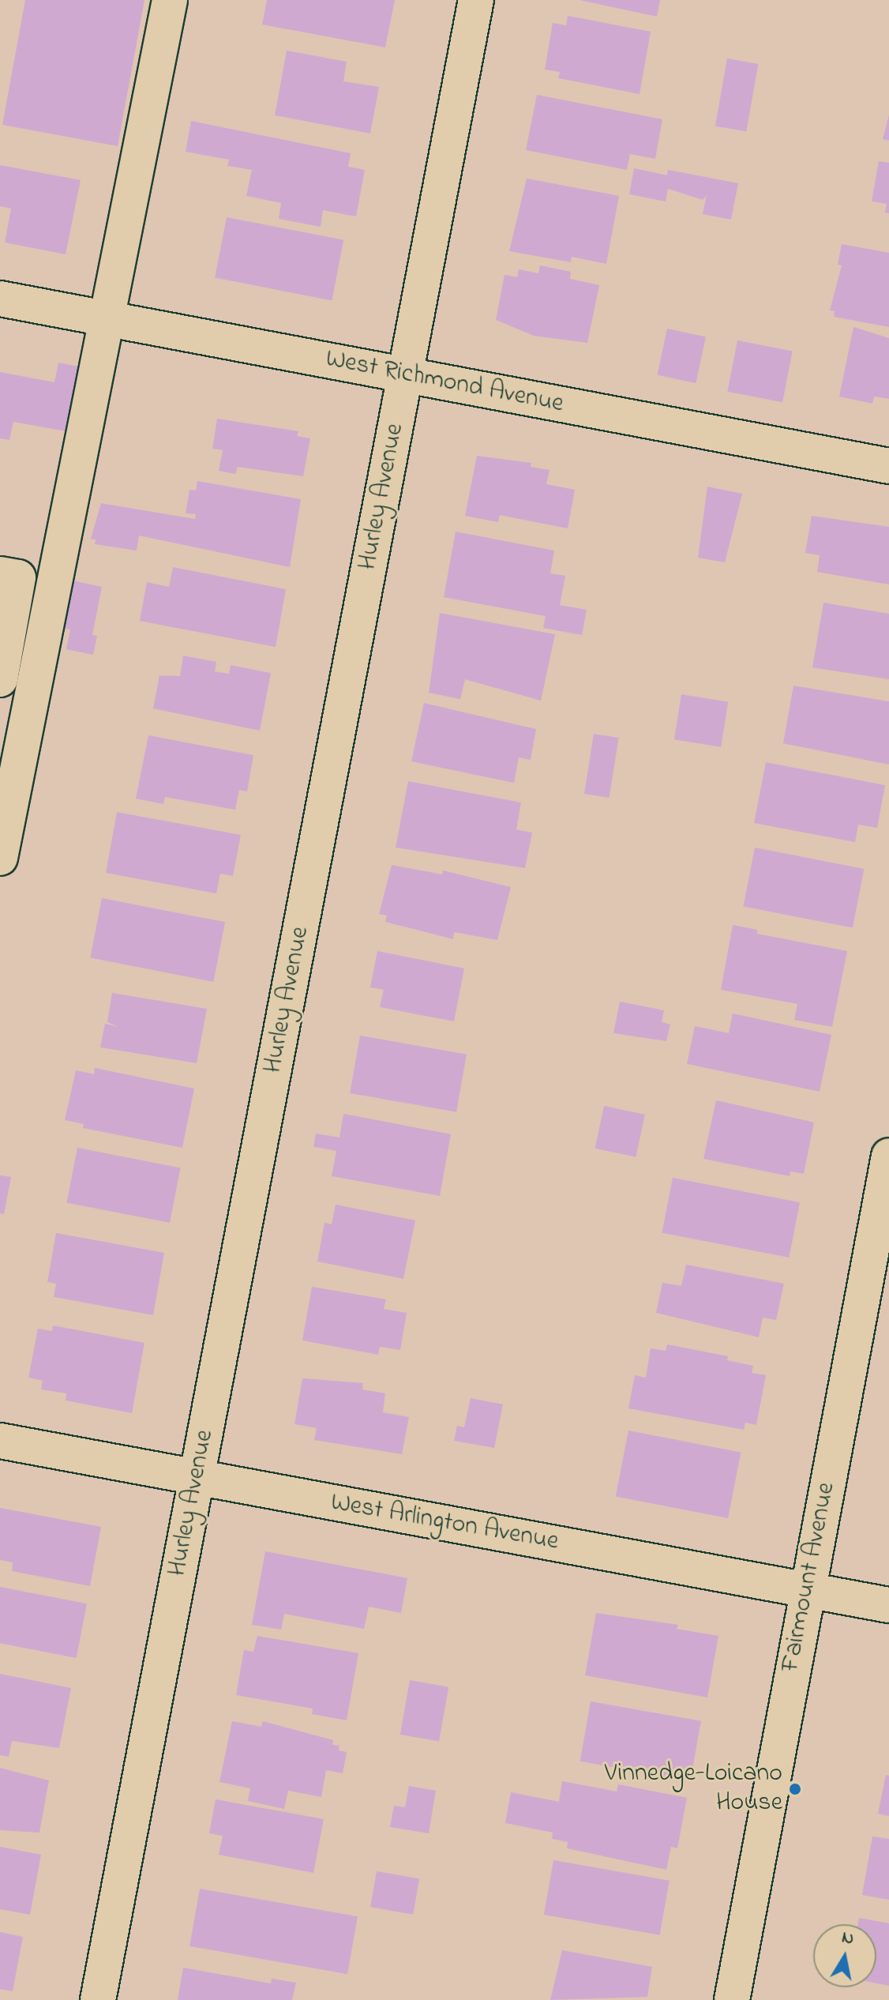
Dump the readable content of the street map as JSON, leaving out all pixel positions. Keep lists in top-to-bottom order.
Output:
{
  "streets": {
    "street": [
      "West Richmond Avenue",
      "Hurley Avenue",
      "West Arlington Avenue",
      "Fairmount Avenue"
    ]
  },
  "crossings": [
    ["West Richmond Avenue", "Hurley Avenue"],
    ["Hurley Avenue", "West Arlington Avenue"],
    ["West Arlington Avenue", "Fairmount Avenue"]
  ],
  "places": ["Vinnedge-Loicano House"],
  "north": "top"
}
